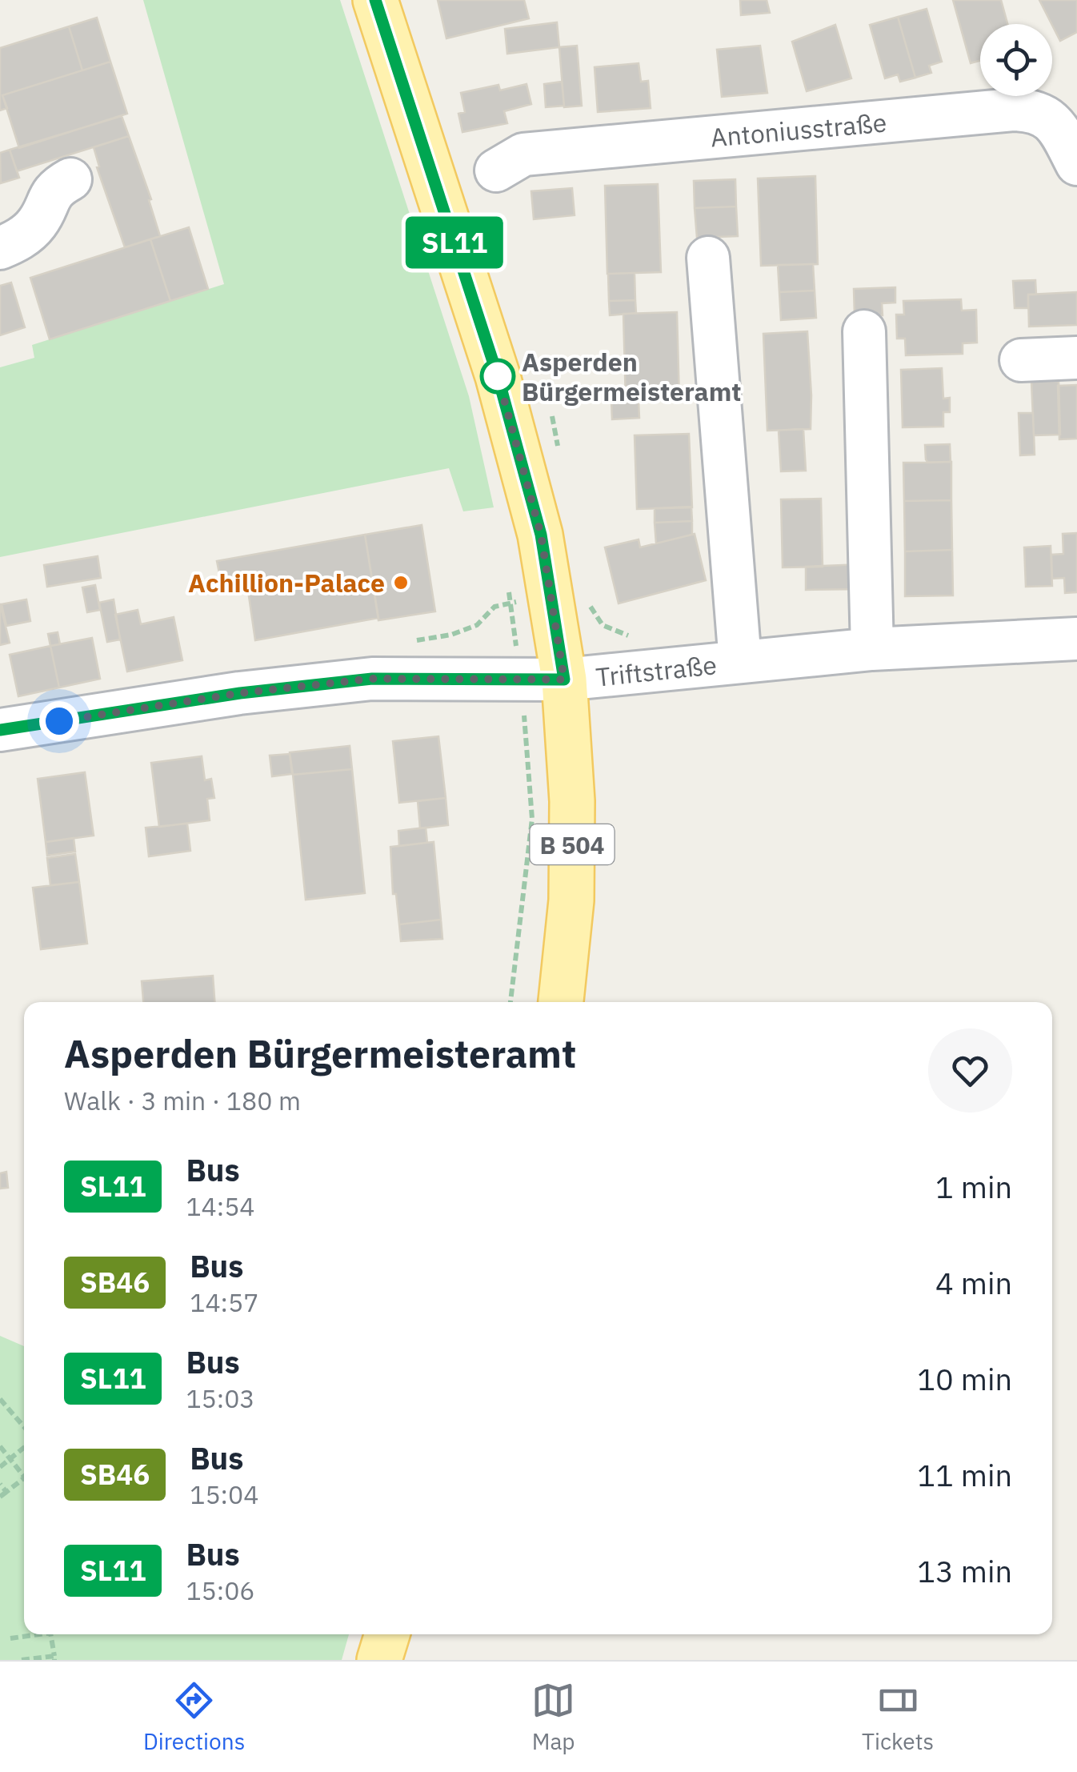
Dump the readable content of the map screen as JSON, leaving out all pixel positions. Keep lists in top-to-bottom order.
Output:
{
  "streets": {
    "main road": ["B 504"],
    "street": ["Antoniusstraße", "Triftstraße"]
  },
  "crossings": [
    ["Triftstraße", "B 504"]
  ],
  "places": ["Asperden Bürgermeisteramt", "Achillion-Palace"],
  "lines": ["bus line SL11"],
  "page": {
    "on_map": "SL11",
    "heading": ["Asperden Bürgermeisteramt", "Walk · 3 min · 180 m"],
    "list": [
      {
        "mark": "SL11",
        "name": "Bus",
        "note": "14:54",
        "value": "1 min"
      },
      {
        "mark": "SB46",
        "name": "Bus",
        "note": "14:57",
        "value": "4 min"
      },
      {
        "mark": "SL11",
        "name": "Bus",
        "note": "15:03",
        "value": "10 min"
      },
      {
        "mark": "SB46",
        "name": "Bus",
        "note": "15:04",
        "value": "11 min"
      },
      {
        "mark": "SL11",
        "name": "Bus",
        "note": "15:06",
        "value": "13 min"
      }
    ],
    "tabs": ["Directions", "Map", "Tickets"]
  }
}
